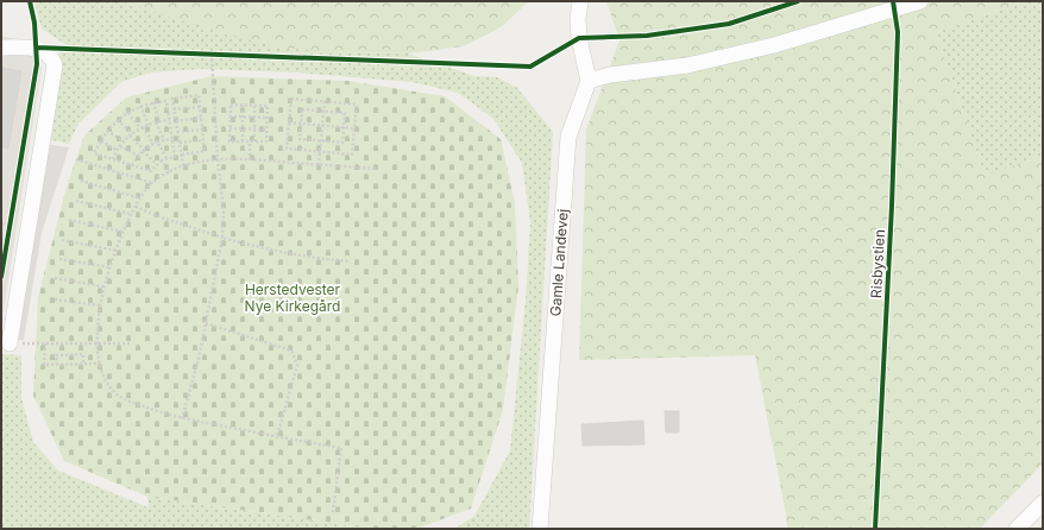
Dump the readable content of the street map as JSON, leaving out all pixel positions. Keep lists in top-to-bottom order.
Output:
{
  "streets": {
    "street": ["Gamle Landevej"],
    "cycle path": ["Risbystien"]
  },
  "parks": ["Herstedvester Nye Kirkegård"]
}
